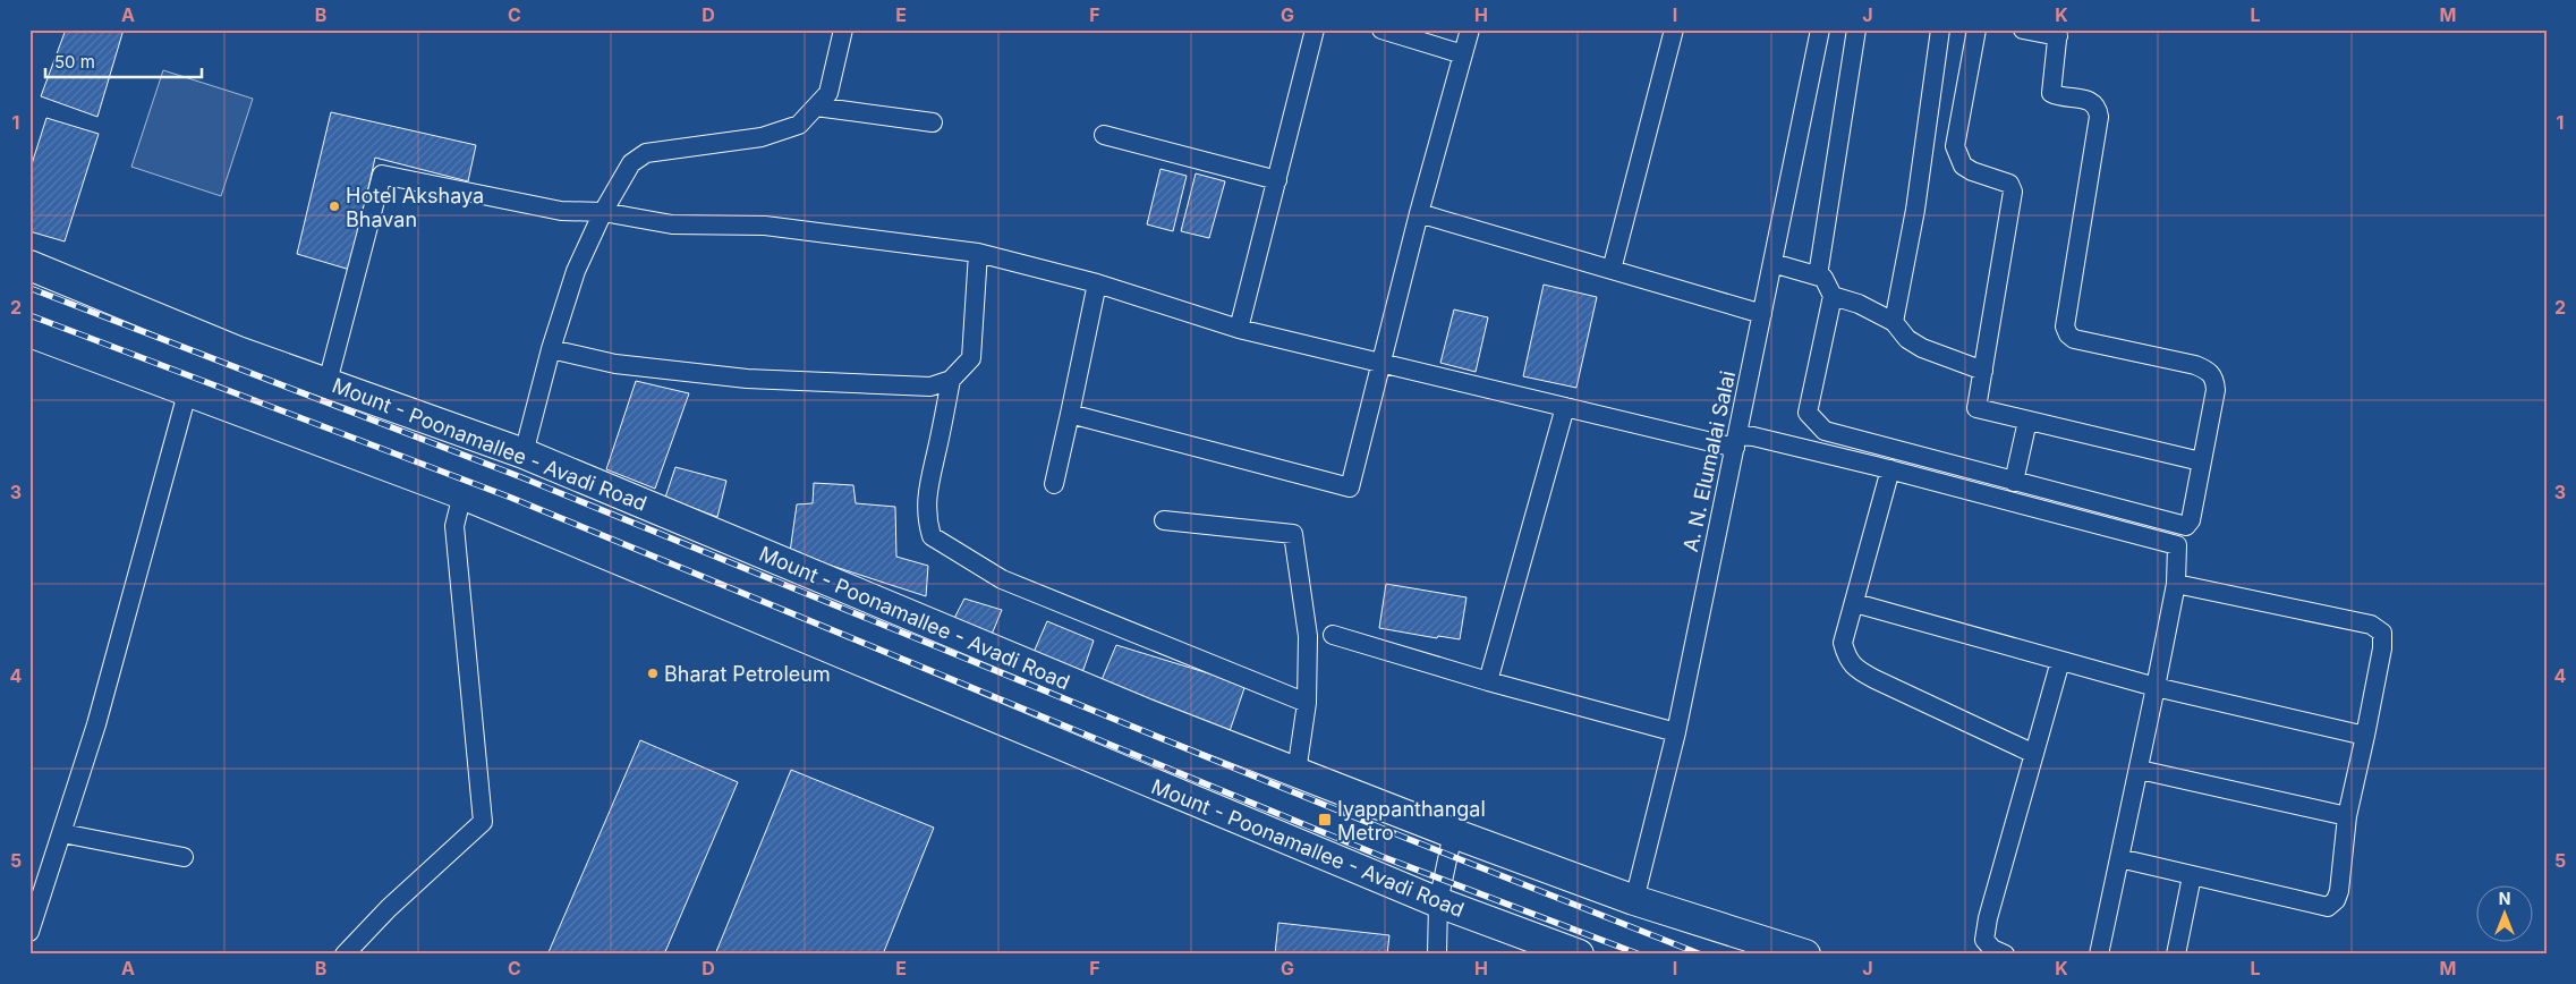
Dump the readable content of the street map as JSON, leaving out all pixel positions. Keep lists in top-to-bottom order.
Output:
{
  "streets": {
    "main road": ["Mount - Poonamallee - Avadi Road"],
    "street": ["A. N. Elumalai Salai"]
  },
  "crossings": [
    ["Mount - Poonamallee - Avadi Road", "A. N. Elumalai Salai"]
  ],
  "places": {
    "other": ["Hotel Akshaya Bhavan", "Bharat Petroleum"],
    "transit": ["Iyappanthangal Metro"]
  },
  "scale_bar": "50 m",
  "north": "top",
  "grid": {
    "columns": [
      "A",
      "B",
      "C",
      "D",
      "E",
      "F",
      "G",
      "H",
      "I",
      "J",
      "K",
      "L",
      "M"
    ],
    "rows": [
      "1",
      "2",
      "3",
      "4",
      "5"
    ]
  }
}
